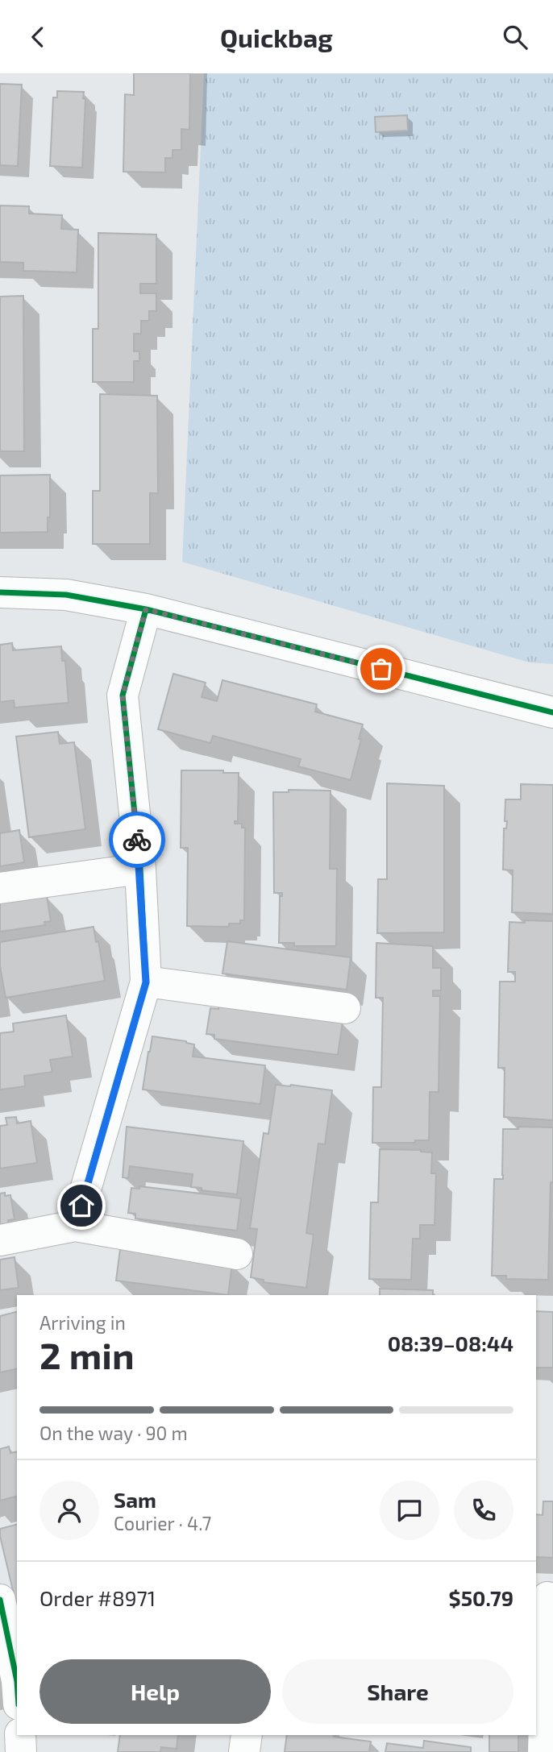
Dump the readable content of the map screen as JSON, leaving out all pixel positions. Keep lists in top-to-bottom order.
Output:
{
  "page": {
    "header": "Quickbag",
    "heading": ["2 min", "Arriving in", "08:39–08:44"],
    "panel": [
      "Sam",
      "Courier · 4.7",
      "Order #8971",
      "$50.79"
    ],
    "bar": "On the way · 90 m",
    "buttons": ["Help", "Share"]
  }
}
